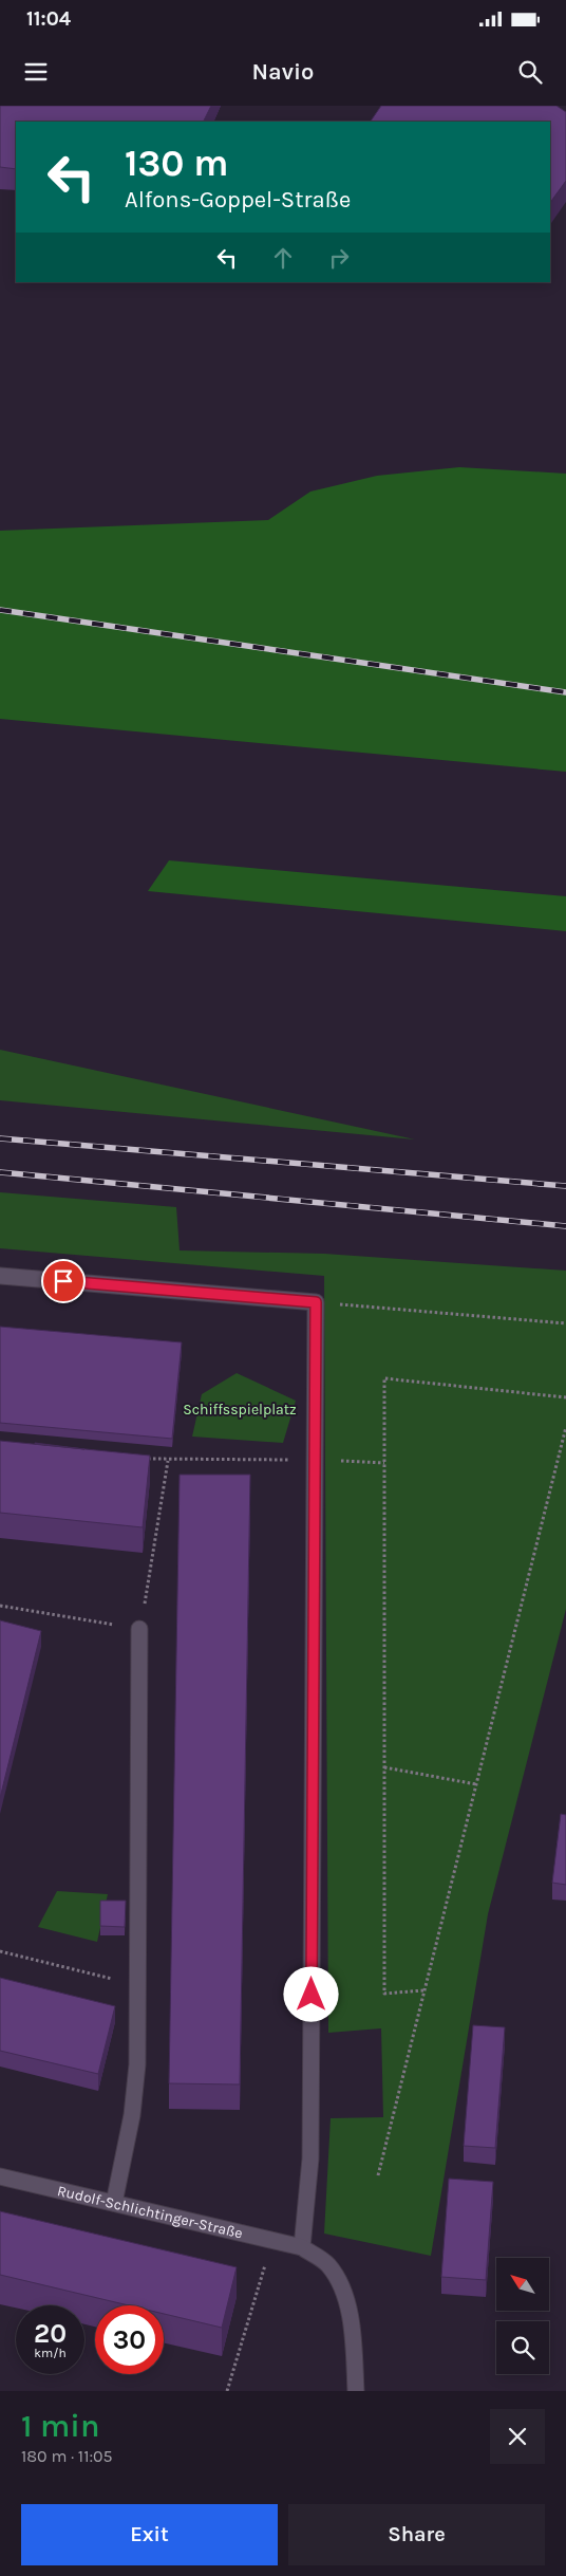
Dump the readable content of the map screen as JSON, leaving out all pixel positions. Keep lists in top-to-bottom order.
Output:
{
  "streets": {
    "street": ["Rudolf-Schlichtinger-Straße"]
  },
  "parks": ["Schiffsspielplatz"],
  "north": "top left",
  "page": {
    "status": "11:04",
    "header": "Navio",
    "turn": ["130 m", "Alfons-Goppel-Straße"],
    "speed": "20 km/h",
    "limit": "30",
    "heading": ["1 min", "180 m · 11:05"],
    "buttons": ["Exit", "Share"]
  }
}
